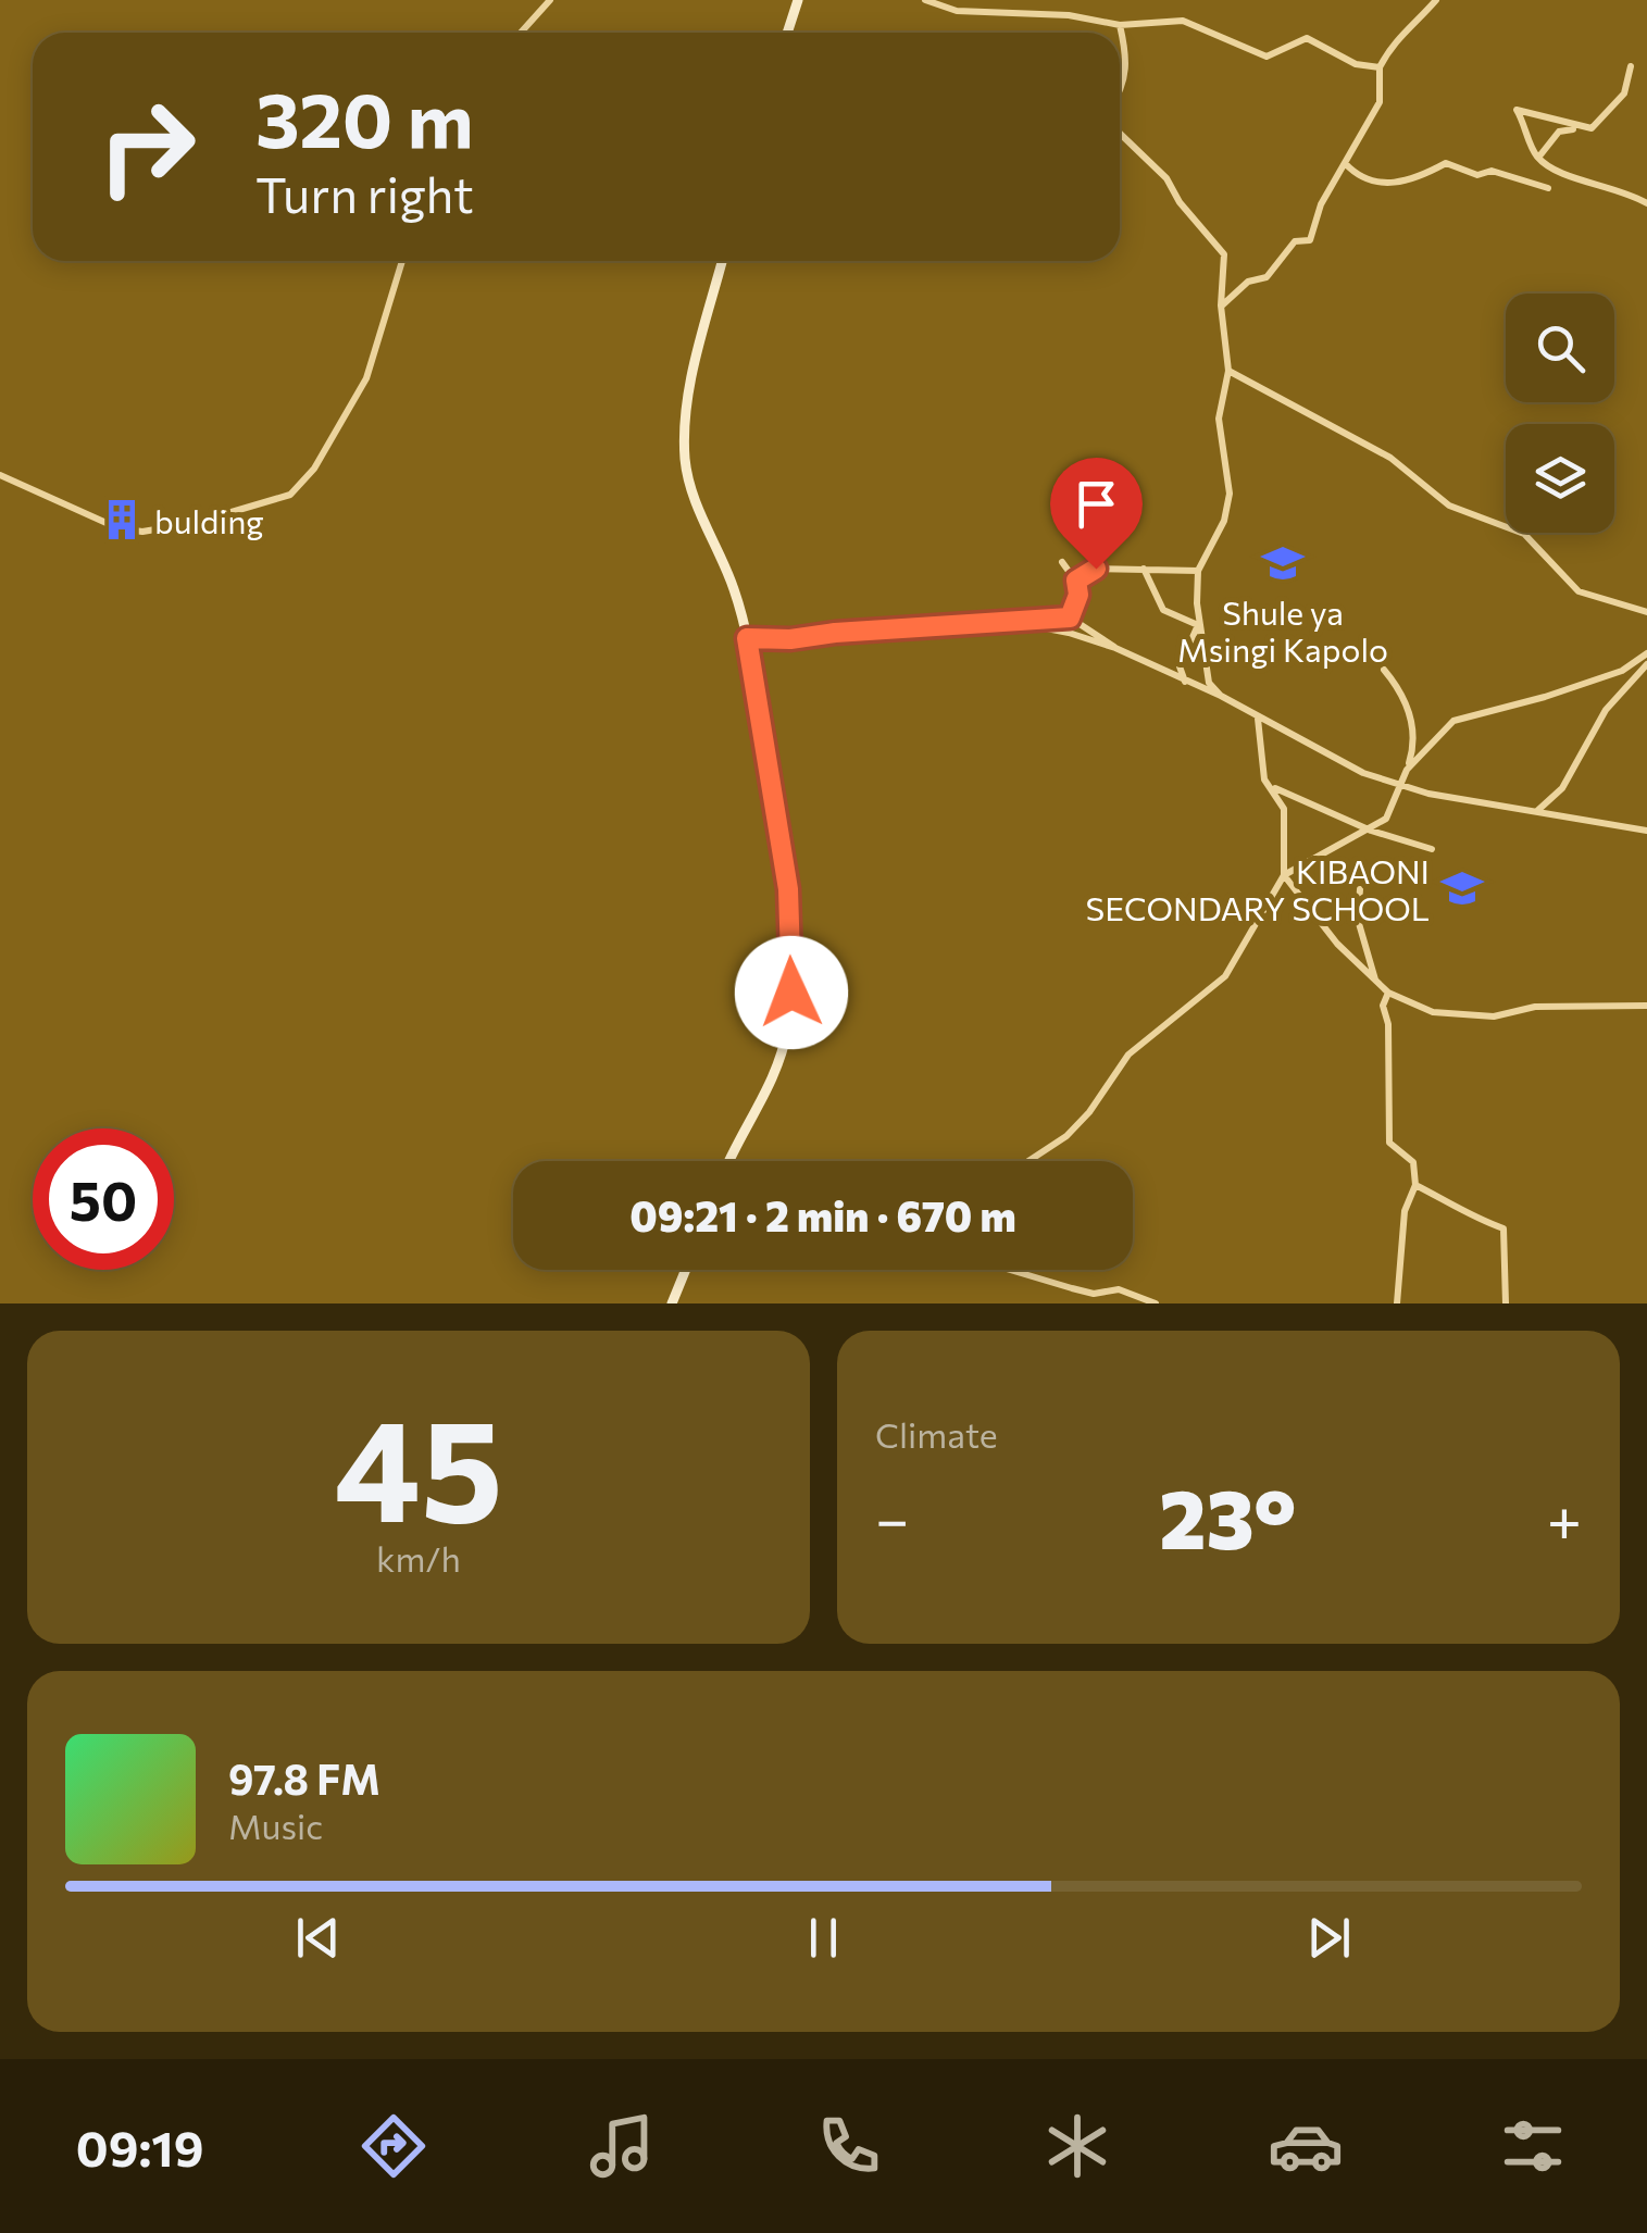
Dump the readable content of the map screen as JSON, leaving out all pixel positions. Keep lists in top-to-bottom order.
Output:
{
  "places": {
    "building": ["bulding"],
    "school or university": ["Shule ya Msingi Kapolo", "KIBAONI SECONDARY SCHOOL"]
  },
  "page": {
    "turn": ["320 m", "Turn right"],
    "limit": "50",
    "trip": "09:21 · 2 min · 670 m",
    "tile": [
      ["45", "km/h"],
      "Climate"
    ],
    "heat": ["−", "23°", "+"],
    "song": ["97.8 FM", "Music"],
    "tabs": "09:19"
  }
}
